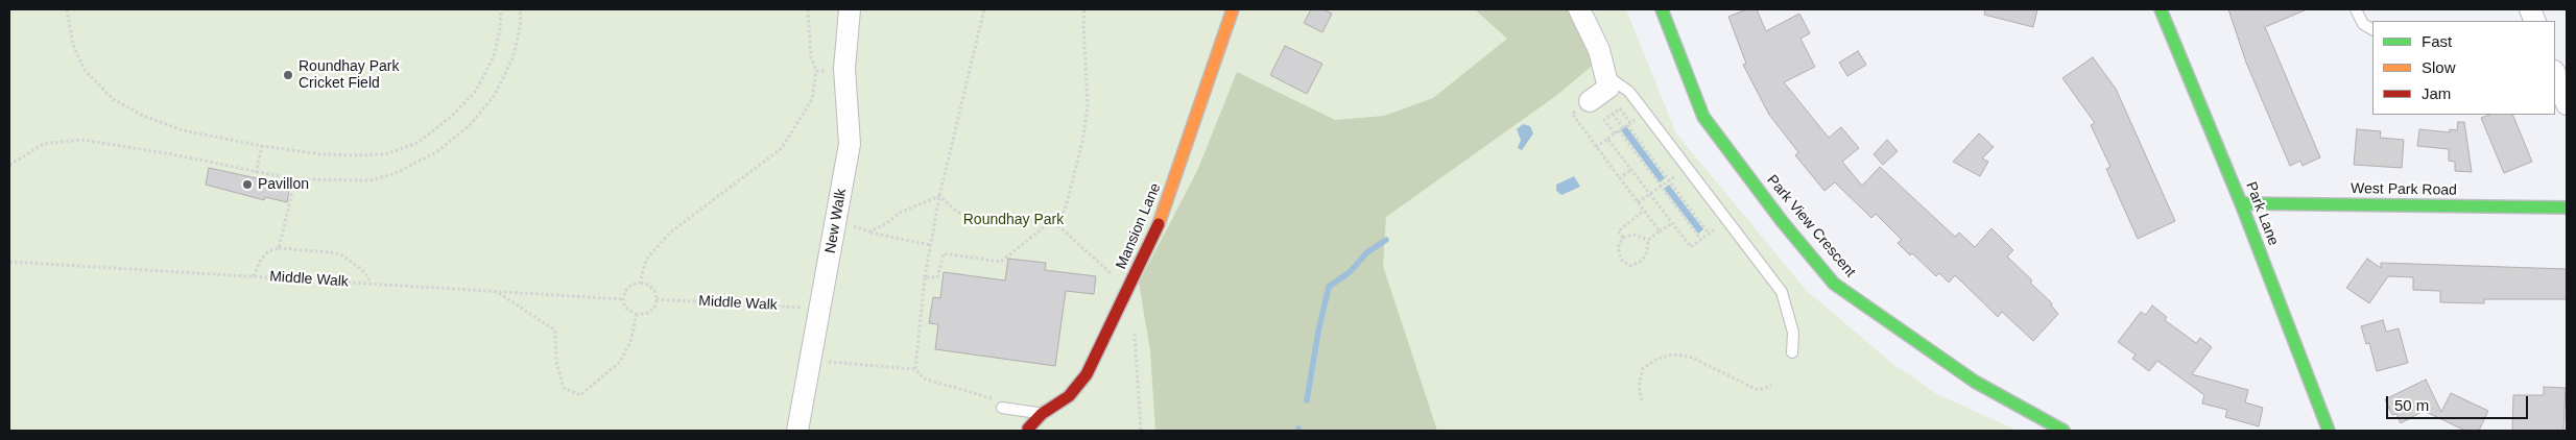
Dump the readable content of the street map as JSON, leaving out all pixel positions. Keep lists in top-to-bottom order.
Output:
{
  "streets": {
    "street": [
      "West Park Road",
      "Park Lane",
      "New Walk",
      "Mansion Lane",
      "Park View Crescent"
    ],
    "path": ["Middle Walk"]
  },
  "crossings": [
    ["West Park Road", "Park Lane"],
    ["New Walk", "Middle Walk"]
  ],
  "parks": ["Roundhay Park"],
  "places": ["Roundhay Park Cricket Field", "Pavillon"],
  "legend": ["Fast", "Slow", "Jam"],
  "scale_bar": "50 m"
}
